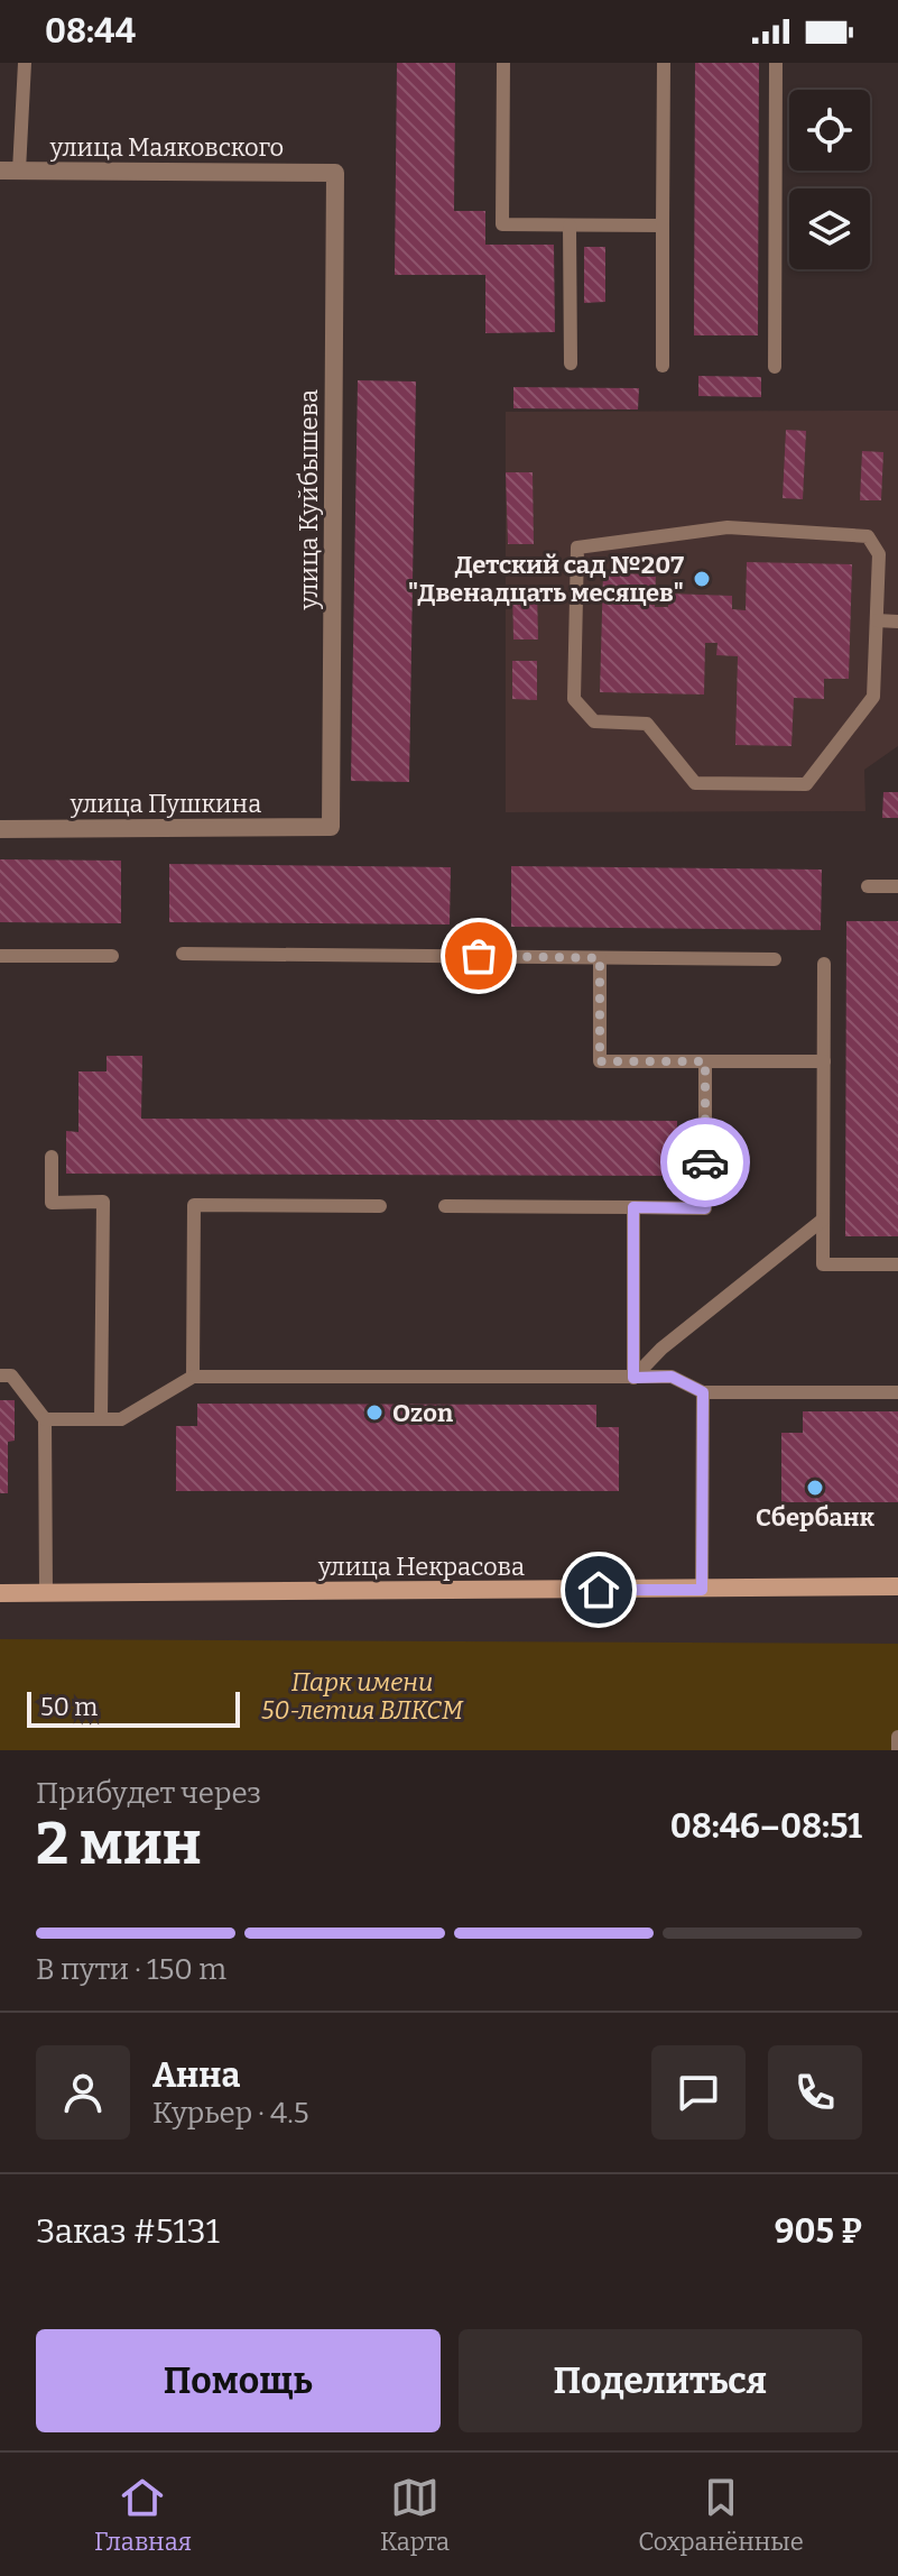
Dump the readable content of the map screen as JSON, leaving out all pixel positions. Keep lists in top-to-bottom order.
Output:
{
  "streets": {
    "street": [
      "улица Маяковского",
      "улица Куйбышева",
      "улица Пушкина",
      "улица Некрасова"
    ]
  },
  "crossings": [
    ["улица Маяковского", "улица Куйбышева"],
    ["улица Куйбышева", "улица Пушкина"]
  ],
  "parks": ["Парк имени 50-летия ВЛКСМ"],
  "places": ["Детский сад №207 \"Двенадцать месяцев\"", "Ozon", "Сбербанк"],
  "scale_bar": "50 m",
  "page": {
    "status": "08:44",
    "scale": "50 m",
    "heading": ["2 мин", "Прибудет через", "08:46–08:51"],
    "panel": [
      "Анна",
      "Курьер · 4.5",
      "Заказ #5131",
      "905 ₽"
    ],
    "bar": "В пути · 150 m",
    "buttons": ["Помощь", "Поделиться"],
    "tabs": ["Главная", "Карта", "Сохранённые"]
  }
}
